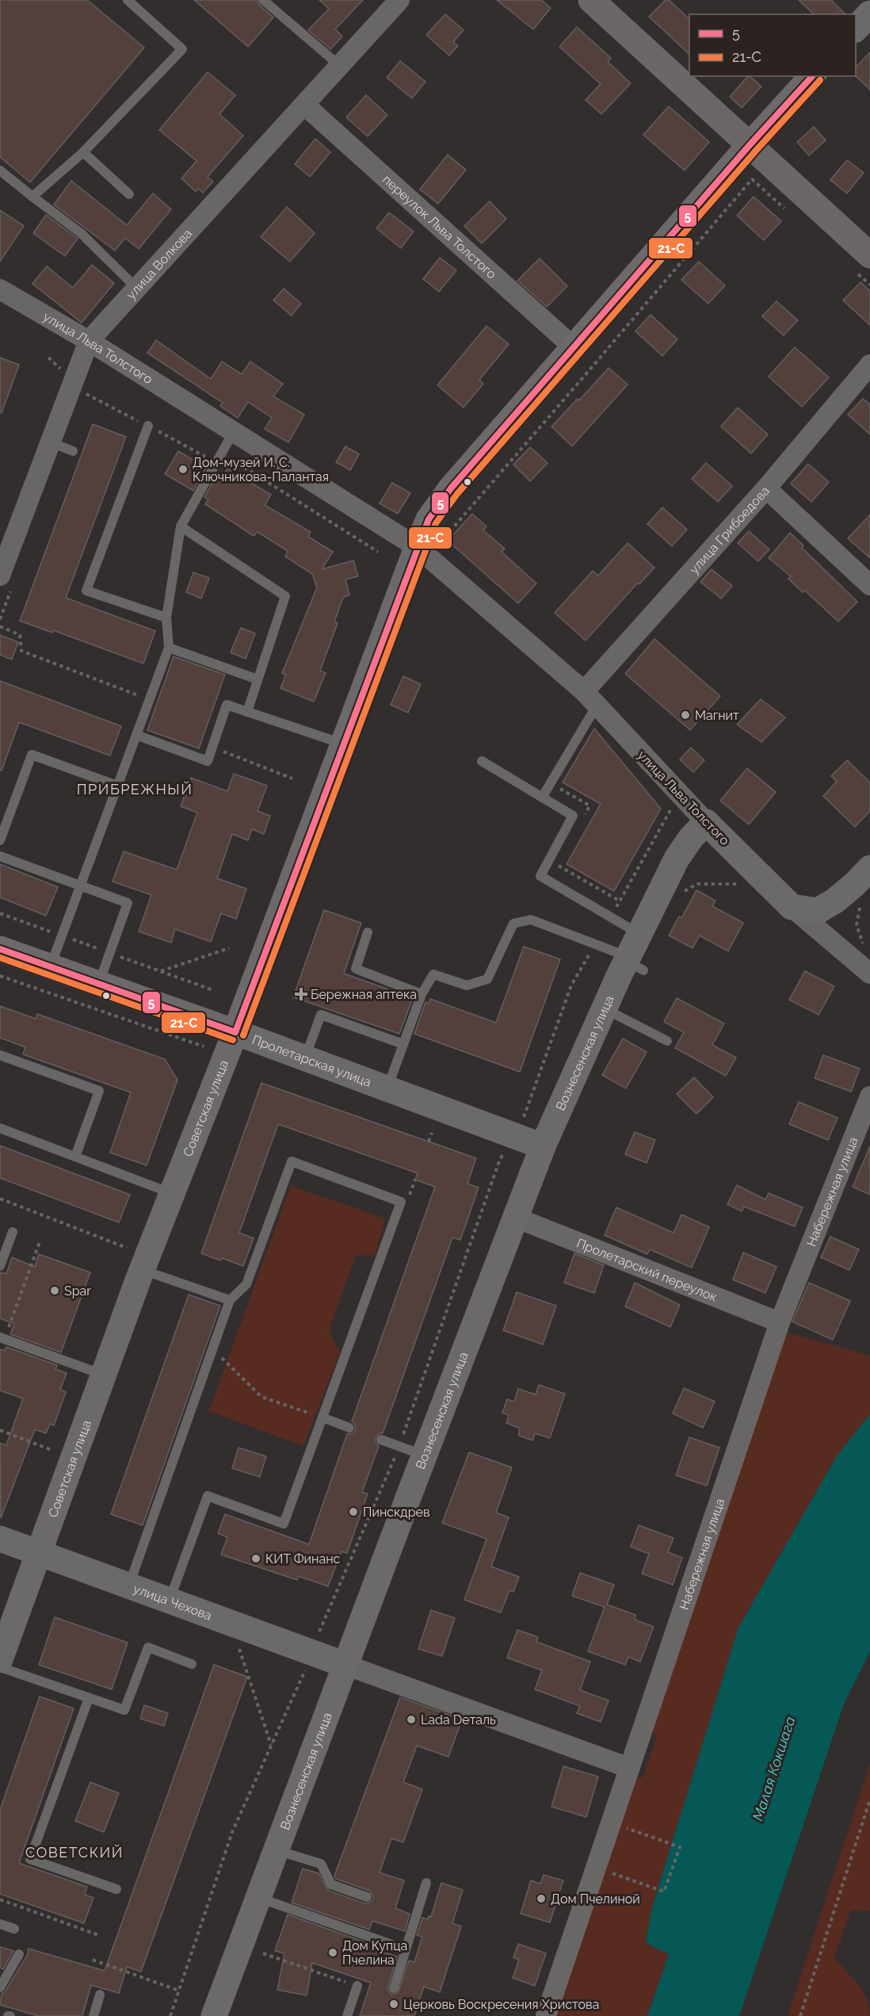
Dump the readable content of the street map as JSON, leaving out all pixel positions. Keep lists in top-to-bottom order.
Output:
{
  "streets": {
    "street": [
      "переулок Льва Толстого",
      "улица Волкова",
      "улица Льва Толстого",
      "улица Грибоедова",
      "Вознесенская улица",
      "Пролетарская улица",
      "Советская улица",
      "Набережная улица",
      "Пролетарский переулок",
      "улица Чехова"
    ]
  },
  "crossings": [
    ["переулок Льва Толстого", "улица Волкова"],
    ["переулок Льва Толстого", "Советская улица"],
    ["улица Волкова", "улица Льва Толстого"],
    ["улица Льва Толстого", "улица Грибоедова"],
    ["улица Льва Толстого", "Вознесенская улица"],
    ["улица Льва Толстого", "Советская улица"],
    ["Вознесенская улица", "Пролетарская улица"],
    ["Вознесенская улица", "Пролетарский переулок"],
    ["Вознесенская улица", "улица Чехова"],
    ["Пролетарская улица", "Советская улица"],
    ["Советская улица", "улица Чехова"],
    ["Набережная улица", "Пролетарский переулок"]
  ],
  "districts": ["ПРИБРЕЖНЫЙ", "СОВЕТСКИЙ"],
  "water": ["Малая Кокшага"],
  "places": {
    "other": [
      "Дом-музей И. С. Ключникова-Палантая",
      "Магнит",
      "Spar",
      "Пинскдрев",
      "КИТ Финанс",
      "Lada Dеталь",
      "Дом Пчелиной",
      "Дом Купца Пчелина",
      "Церковь Воскресения Христова"
    ],
    "health": ["Бережная аптека"]
  },
  "lines": ["transit line 5", "transit line 21-С"],
  "legend": ["5", "21-С"]
}
